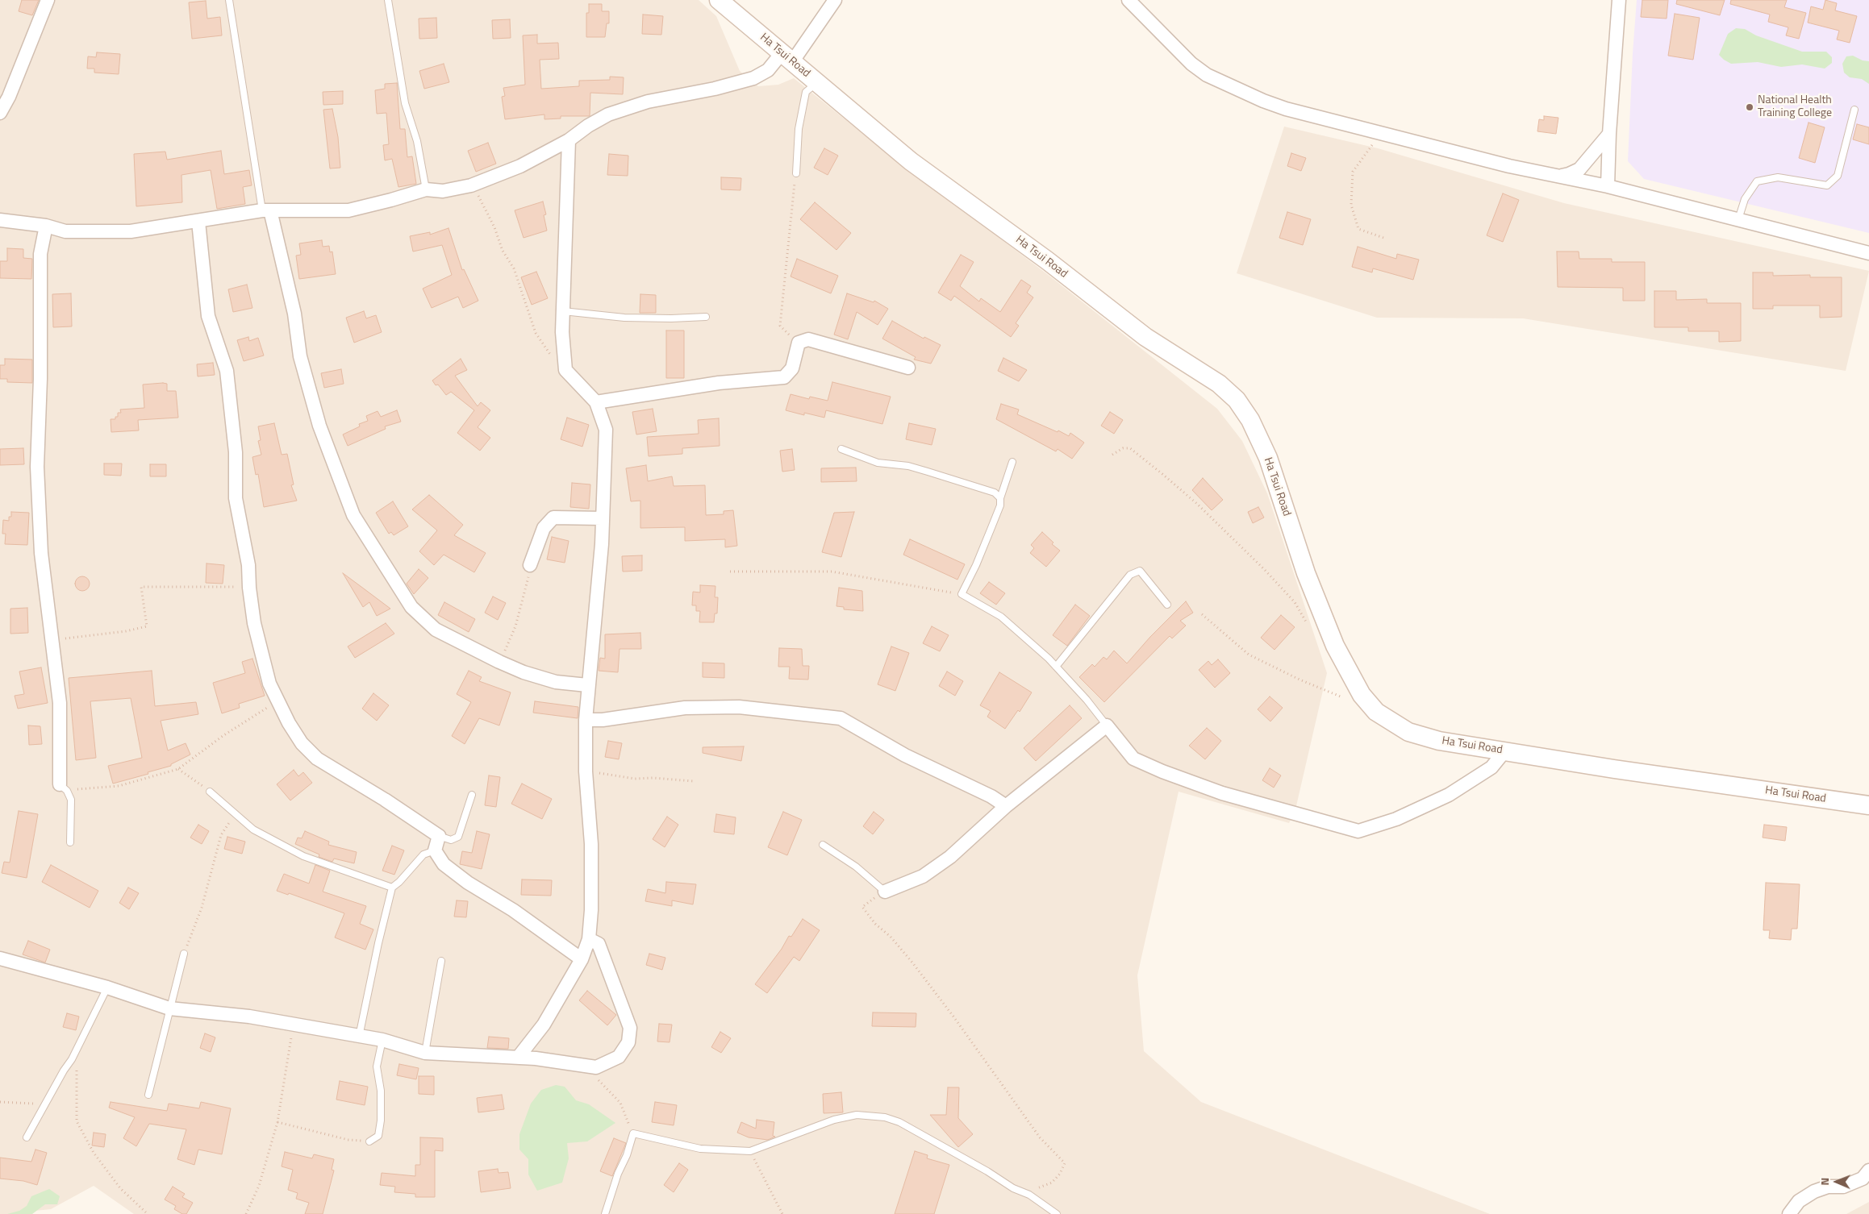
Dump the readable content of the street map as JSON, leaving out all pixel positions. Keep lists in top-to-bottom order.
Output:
{
  "streets": {
    "street": ["Ha Tsui Road"]
  },
  "places": ["National Health Training College"],
  "north": "left"
}
